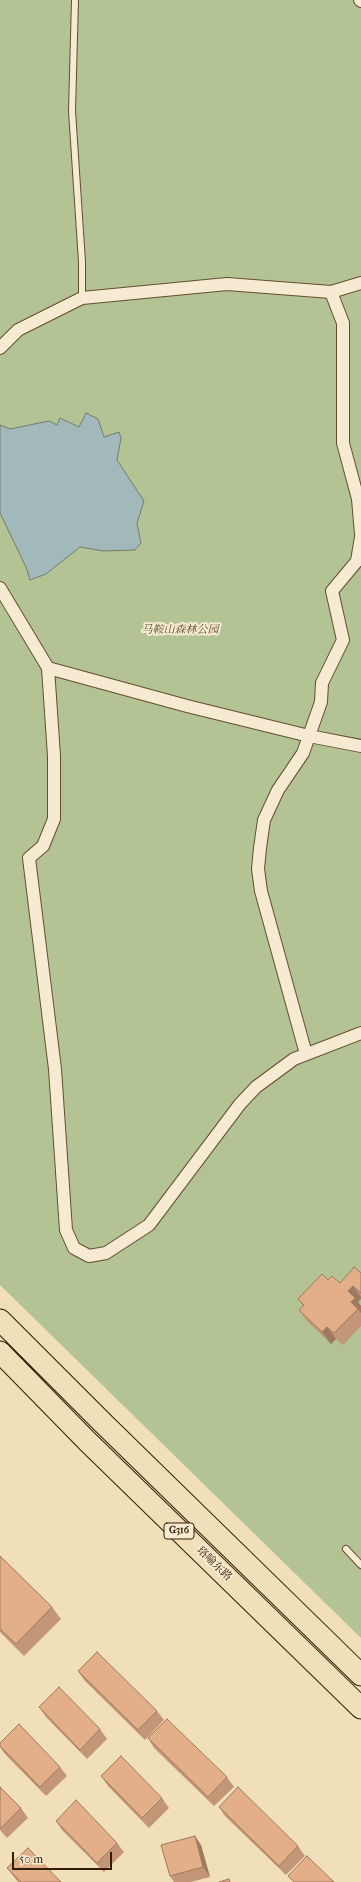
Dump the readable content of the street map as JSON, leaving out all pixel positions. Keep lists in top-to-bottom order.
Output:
{
  "streets": {
    "highway": ["G316", "珞喻东路"]
  },
  "parks": ["马鞍山森林公园"],
  "scale_bar": "50 m"
}
